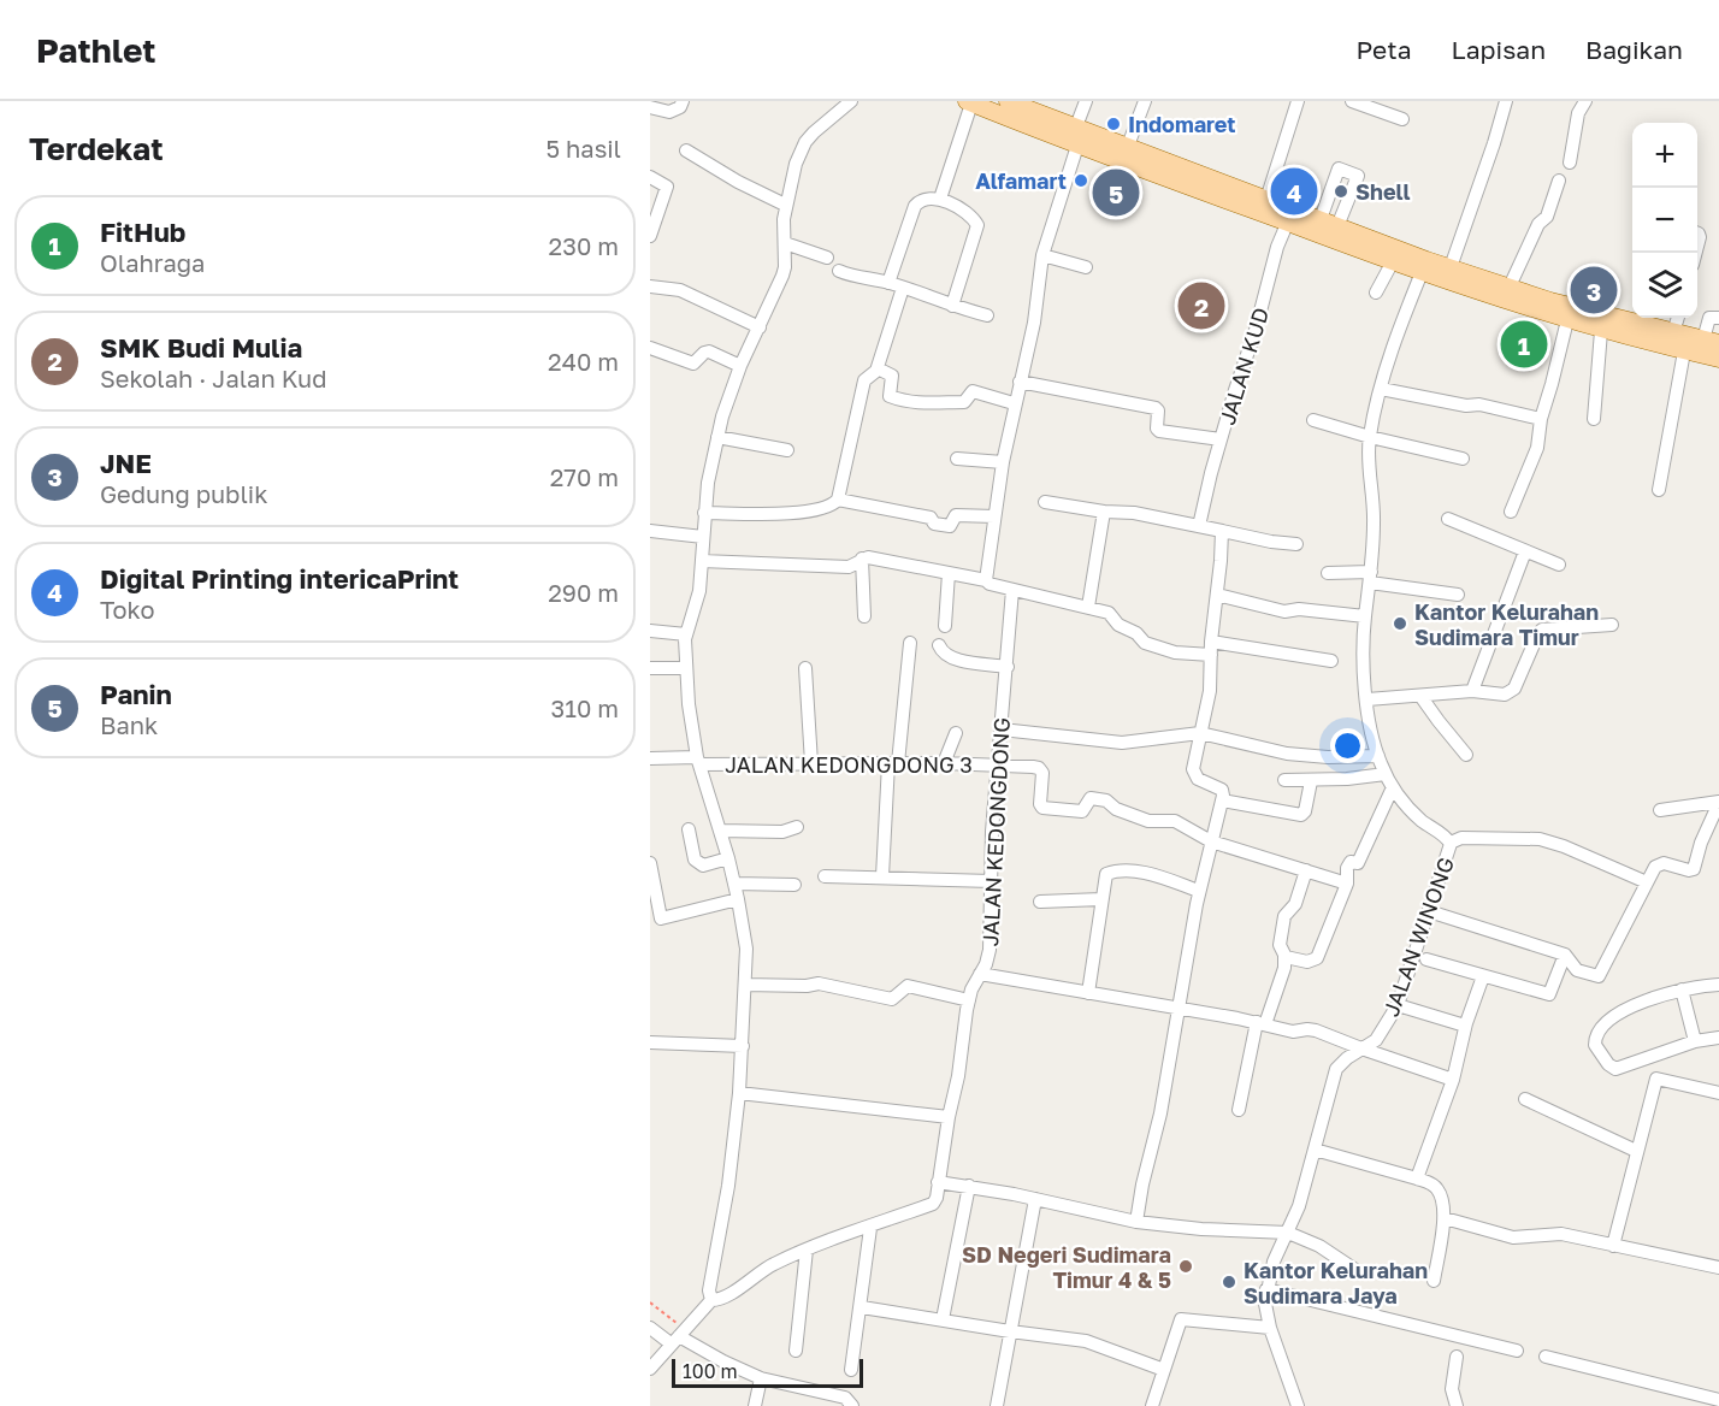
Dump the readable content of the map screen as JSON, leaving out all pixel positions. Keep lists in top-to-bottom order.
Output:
{
  "streets": {
    "street": [
      "JALAN KUD",
      "JALAN KEDONGDONG 3",
      "JALAN KEDONGDONG",
      "JALAN WINONG"
    ]
  },
  "crossings": [
    ["JALAN KEDONGDONG 3", "JALAN KEDONGDONG"]
  ],
  "places": [
    "Indomaret",
    "Alfamart",
    "Shell",
    "Kantor Kelurahan Sudimara Timur",
    "SD Negeri Sudimara Timur 4 & 5",
    "Kantor Kelurahan Sudimara Jaya"
  ],
  "scale_bar": "100 m",
  "page": {
    "header": "Pathlet",
    "nav": ["Peta", "Lapisan", "Bagikan"],
    "heading": ["Terdekat", "5 hasil"],
    "map_buttons": ["+", "−"],
    "pins": [
      "4",
      "5",
      "3",
      "2",
      "1"
    ],
    "list": [
      {
        "mark": "1",
        "name": "FitHub",
        "note": "Olahraga",
        "value": "230 m"
      },
      {
        "mark": "2",
        "name": "SMK Budi Mulia",
        "note": "Sekolah · Jalan Kud",
        "value": "240 m"
      },
      {
        "mark": "3",
        "name": "JNE",
        "note": "Gedung publik",
        "value": "270 m"
      },
      {
        "mark": "4",
        "name": "Digital Printing intericaPrint",
        "note": "Toko",
        "value": "290 m"
      },
      {
        "mark": "5",
        "name": "Panin",
        "note": "Bank",
        "value": "310 m"
      }
    ],
    "scale": "100 m"
  }
}
